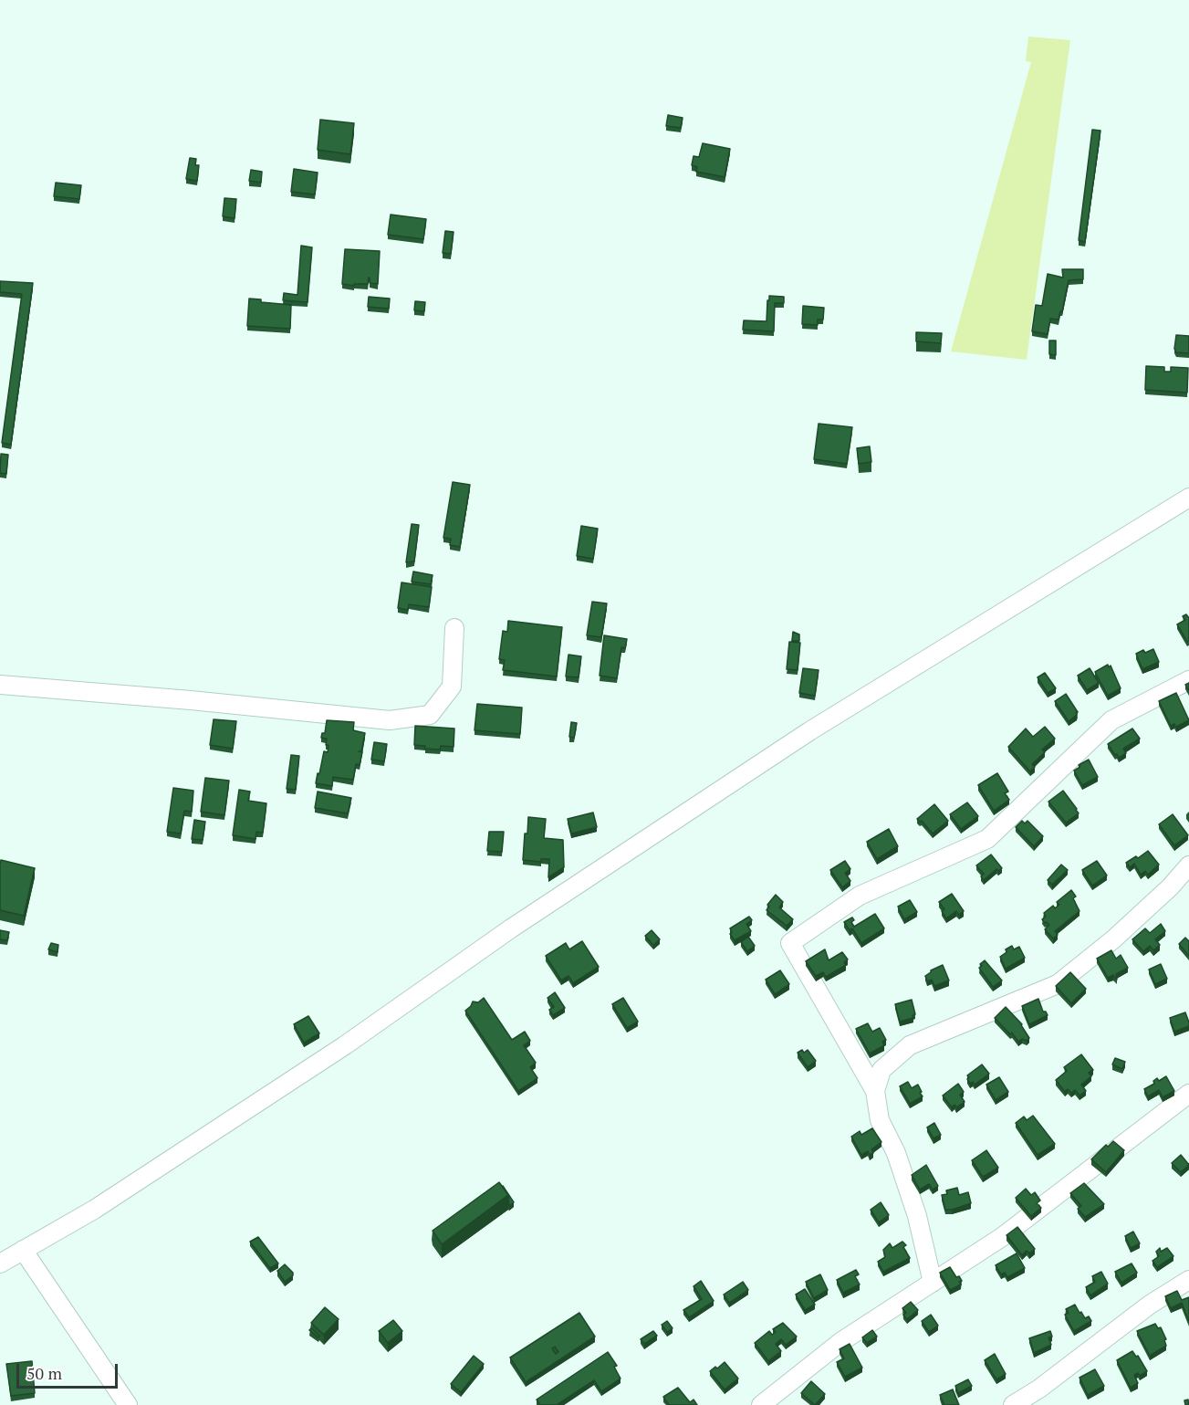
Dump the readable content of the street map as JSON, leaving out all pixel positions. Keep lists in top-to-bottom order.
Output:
{
  "scale_bar": "50 m"
}
